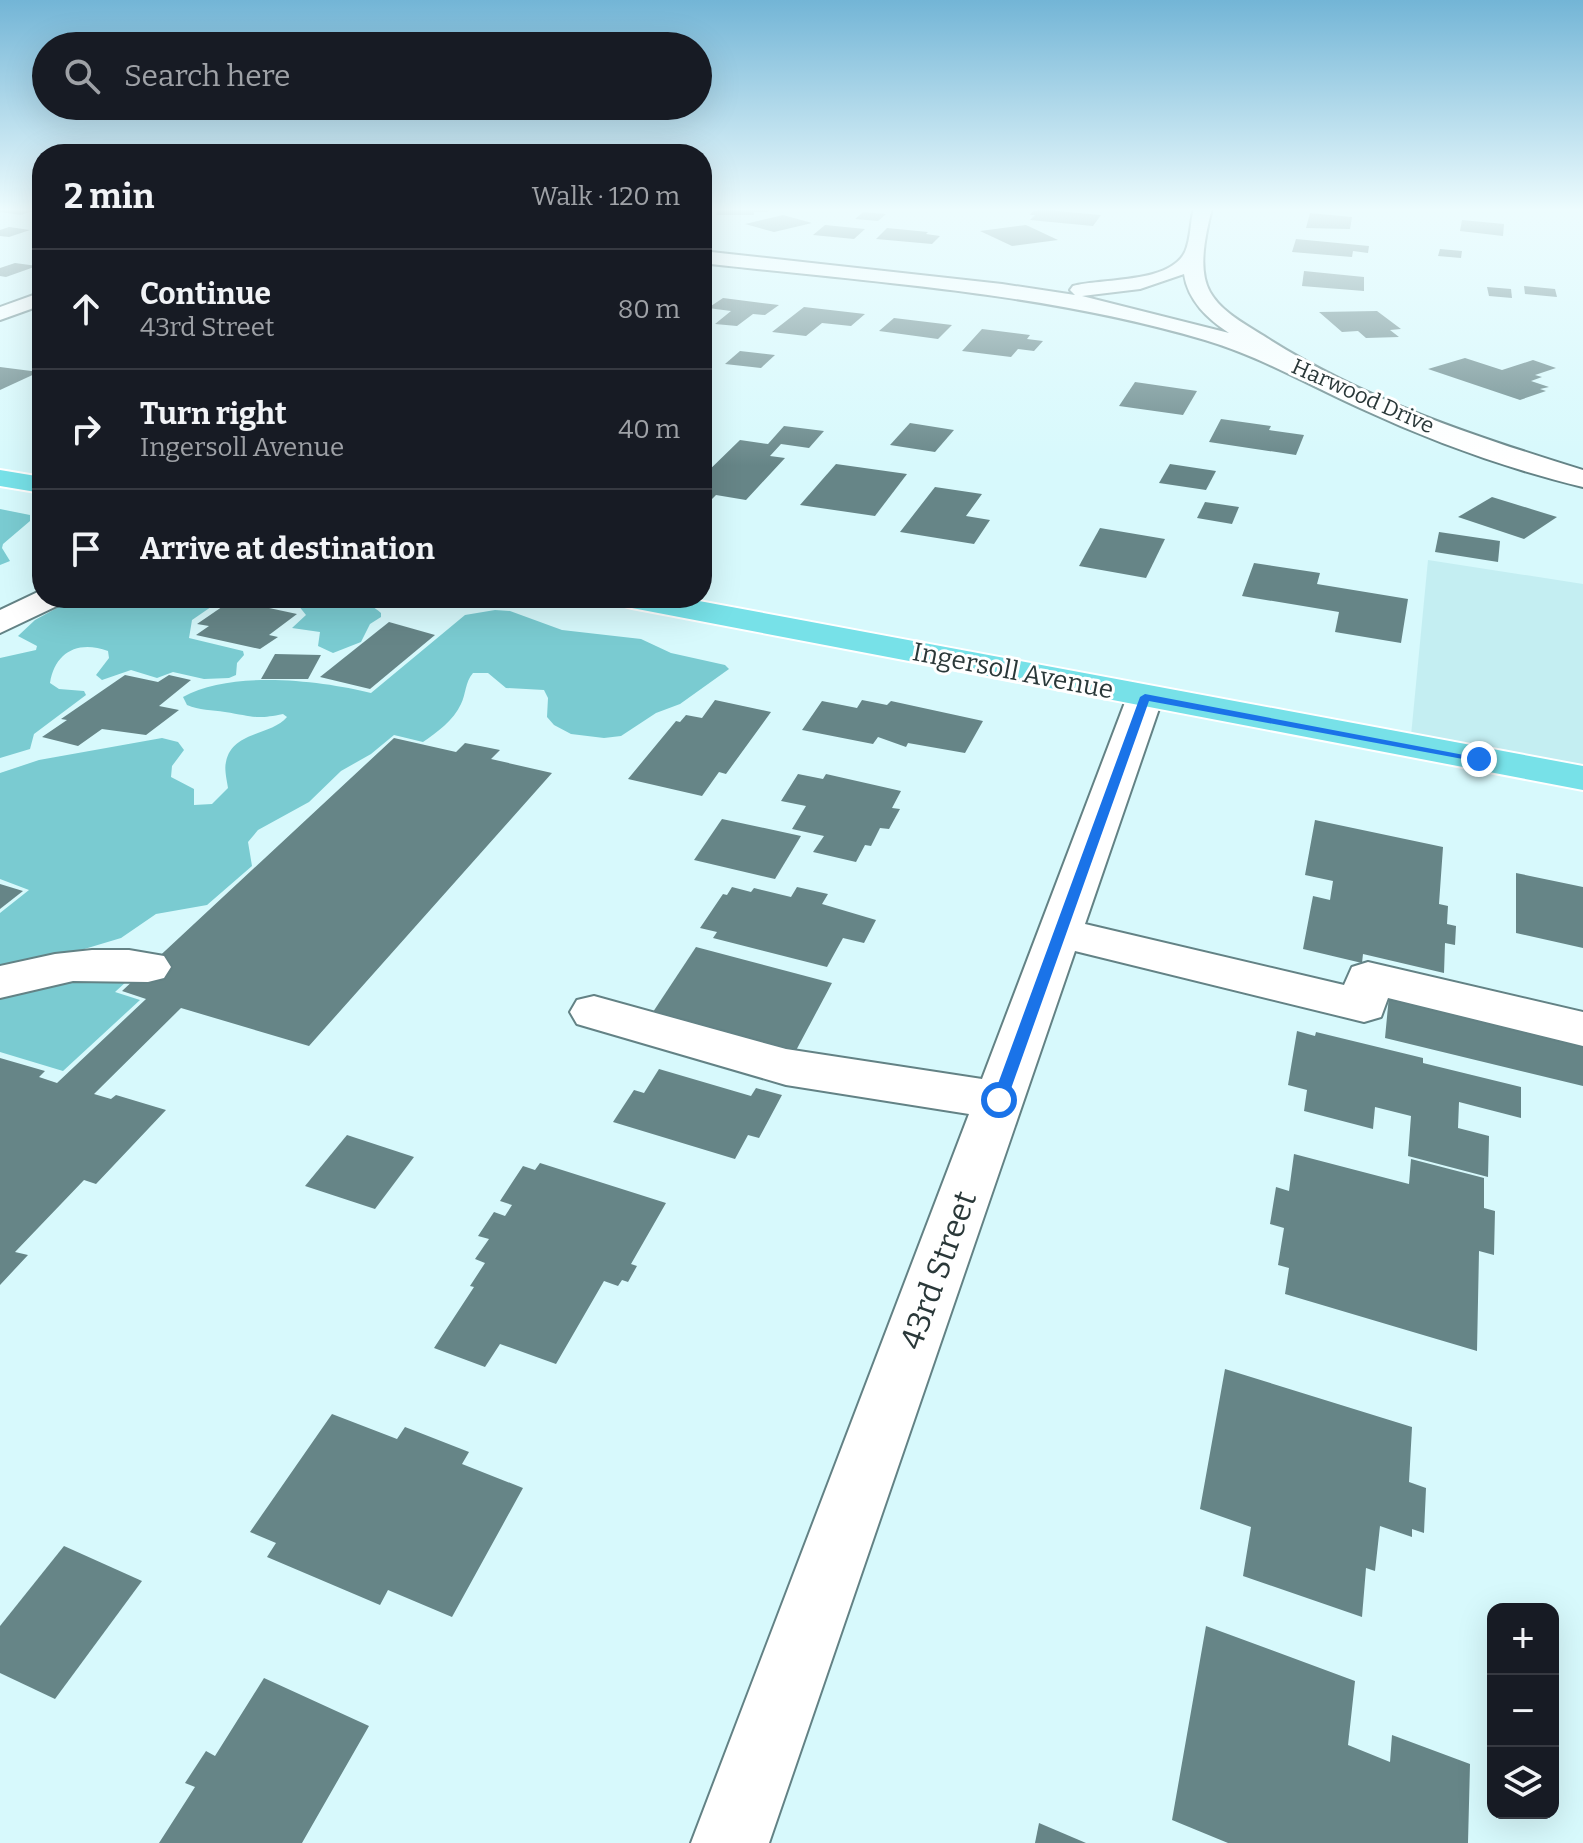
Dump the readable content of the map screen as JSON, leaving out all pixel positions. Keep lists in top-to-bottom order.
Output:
{
  "streets": {
    "main road": ["Ingersoll Avenue"],
    "street": ["Harwood Drive", "43rd Street"]
  },
  "crossings": [
    ["Ingersoll Avenue", "43rd Street"]
  ],
  "page": {
    "search": "Search here",
    "heading": ["2 min", "Walk · 120 m"],
    "list": [
      ["Continue", "43rd Street", "80 m"],
      ["Turn right", "Ingersoll Avenue", "40 m"],
      "Arrive at destination"
    ],
    "map_buttons": ["+", "−"]
  }
}
